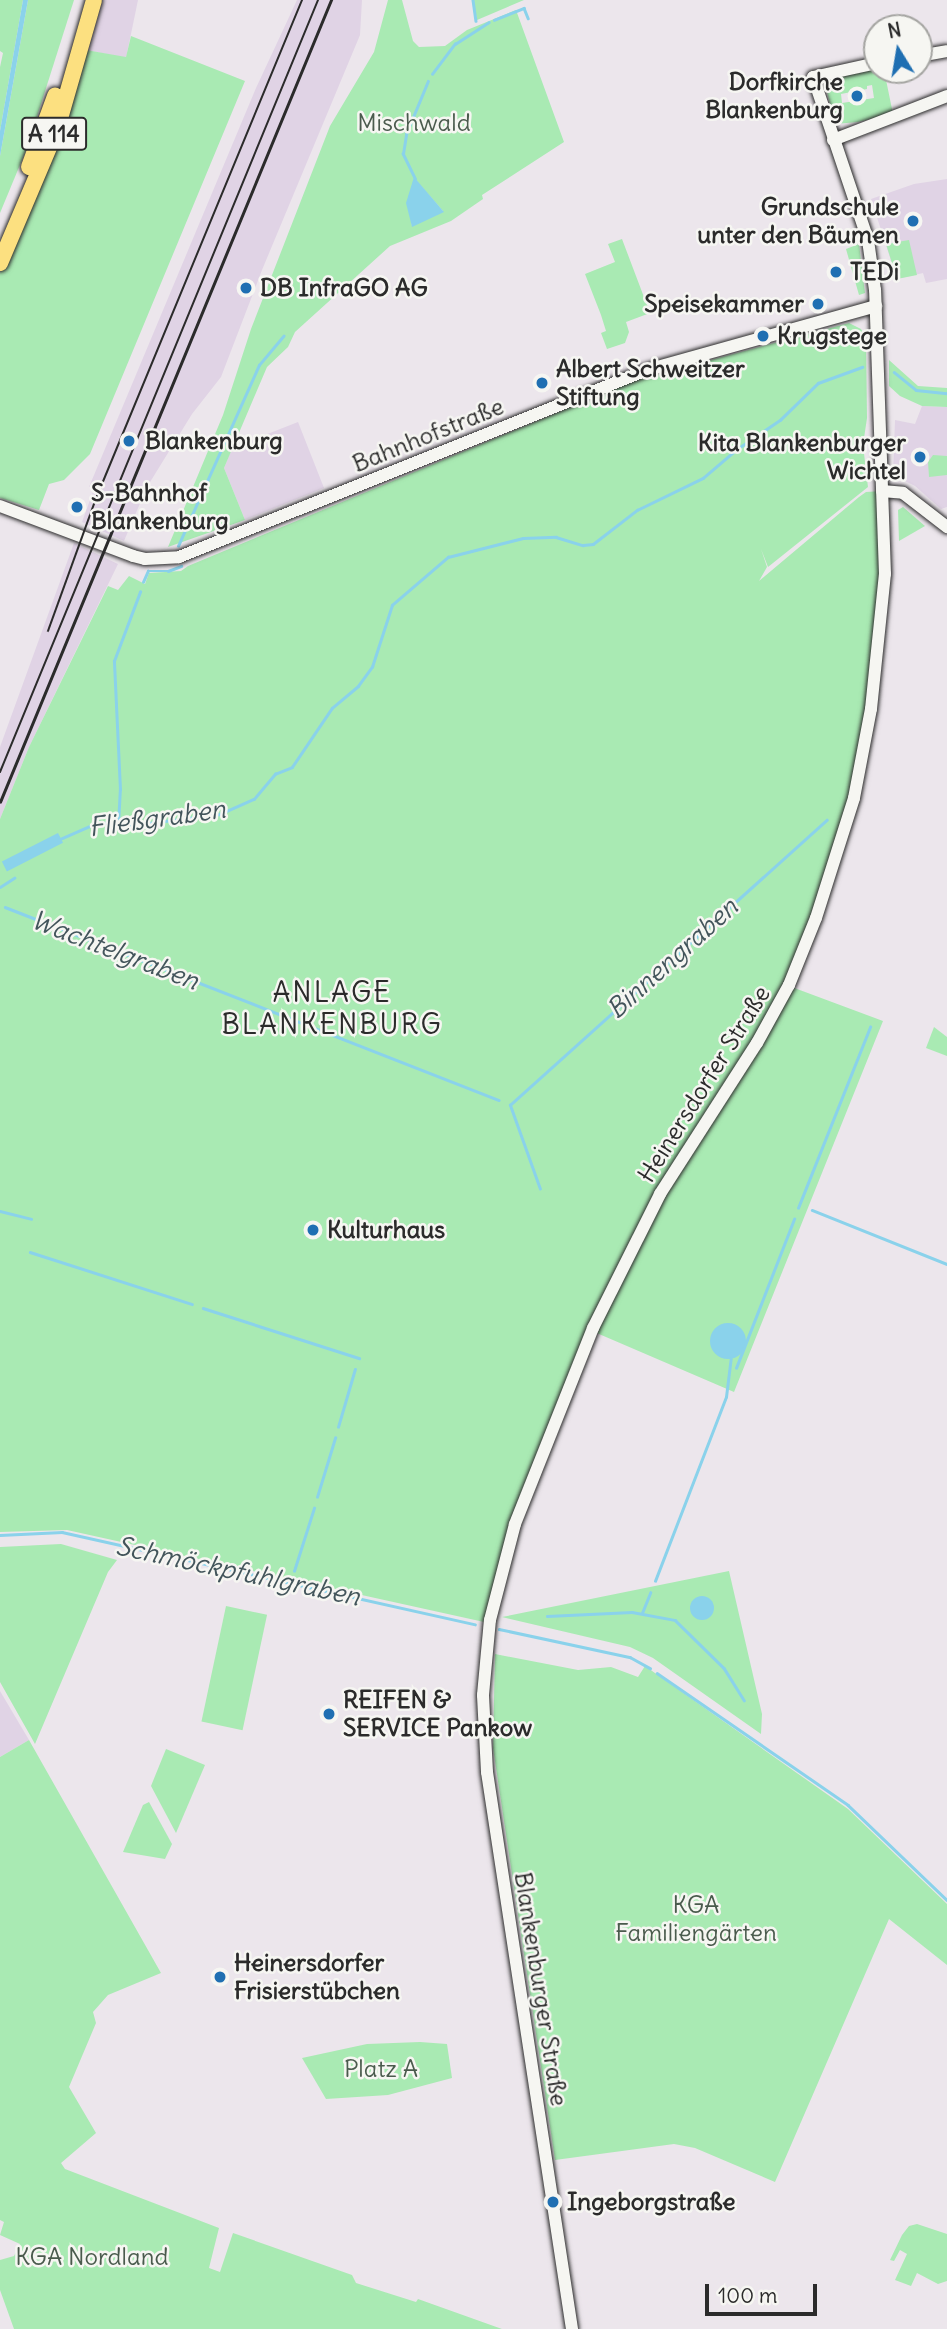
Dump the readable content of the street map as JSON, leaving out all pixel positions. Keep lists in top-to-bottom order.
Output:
{
  "streets": {
    "highway": ["A 114"],
    "main road": ["Bahnhofstraße", "Heinersdorfer Straße", "Blankenburger Straße"]
  },
  "crossings": [
    ["Bahnhofstraße", "Heinersdorfer Straße"],
    ["Heinersdorfer Straße", "Blankenburger Straße"]
  ],
  "districts": ["ANLAGE BLANKENBURG"],
  "water": [
    "Fließgraben",
    "Wachtelgraben",
    "Binnengraben",
    "Schmöckpfuhlgraben"
  ],
  "parks": [
    "Mischwald",
    "KGA Familiengärten",
    "Platz A",
    "KGA Nordland"
  ],
  "places": [
    "Dorfkirche Blankenburg",
    "Grundschule unter den Bäumen",
    "TEDi",
    "DB InfraGO AG",
    "Speisekammer",
    "Krugstege",
    "Albert Schweitzer Stiftung",
    "Blankenburg",
    "Kita Blankenburger Wichtel",
    "S-Bahnhof Blankenburg",
    "Kulturhaus",
    "REIFEN & SERVICE Pankow",
    "Heinersdorfer Frisierstübchen",
    "Ingeborgstraße"
  ],
  "scale_bar": "100 m",
  "north": "top"
}
